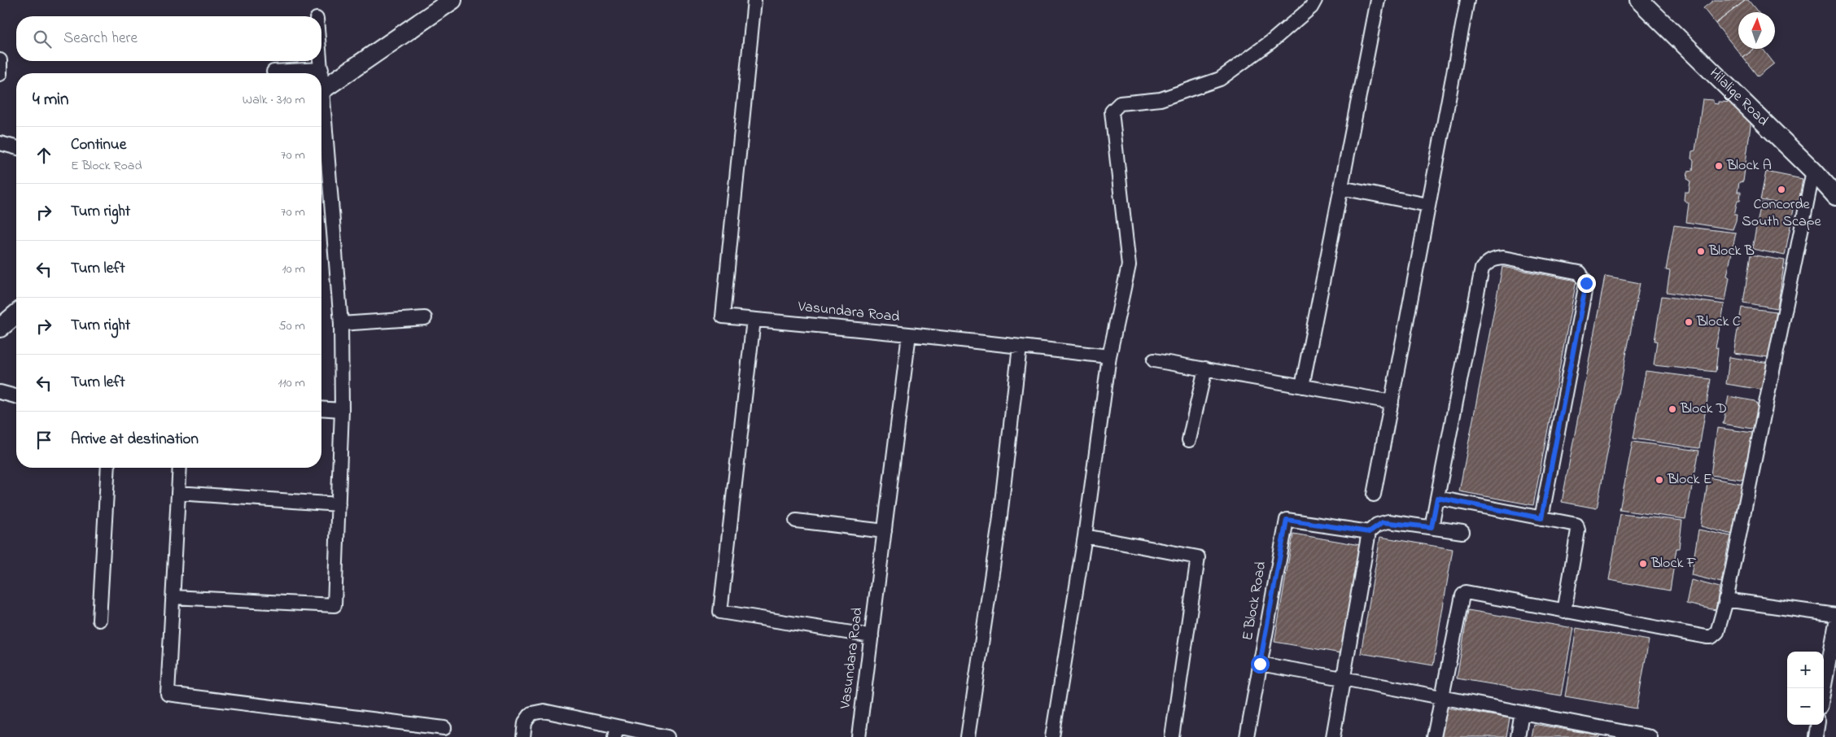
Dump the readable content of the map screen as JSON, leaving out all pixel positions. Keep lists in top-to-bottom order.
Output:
{
  "streets": {
    "street": ["Hilalige Road", "Vasundara Road", "E Block Road"]
  },
  "places": [
    "Block A",
    "Concorde South Scape",
    "Block B",
    "Block C",
    "Block D",
    "Block E",
    "Block F"
  ],
  "north": "top",
  "page": {
    "search": "Search here",
    "heading": ["4 min", "Walk · 310 m"],
    "list": [
      ["Continue", "E Block Road", "70 m"],
      ["Turn right", "70 m"],
      ["Turn left", "10 m"],
      ["Turn right", "50 m"],
      ["Turn left", "110 m"],
      "Arrive at destination"
    ],
    "map_buttons": ["+", "−"]
  }
}
